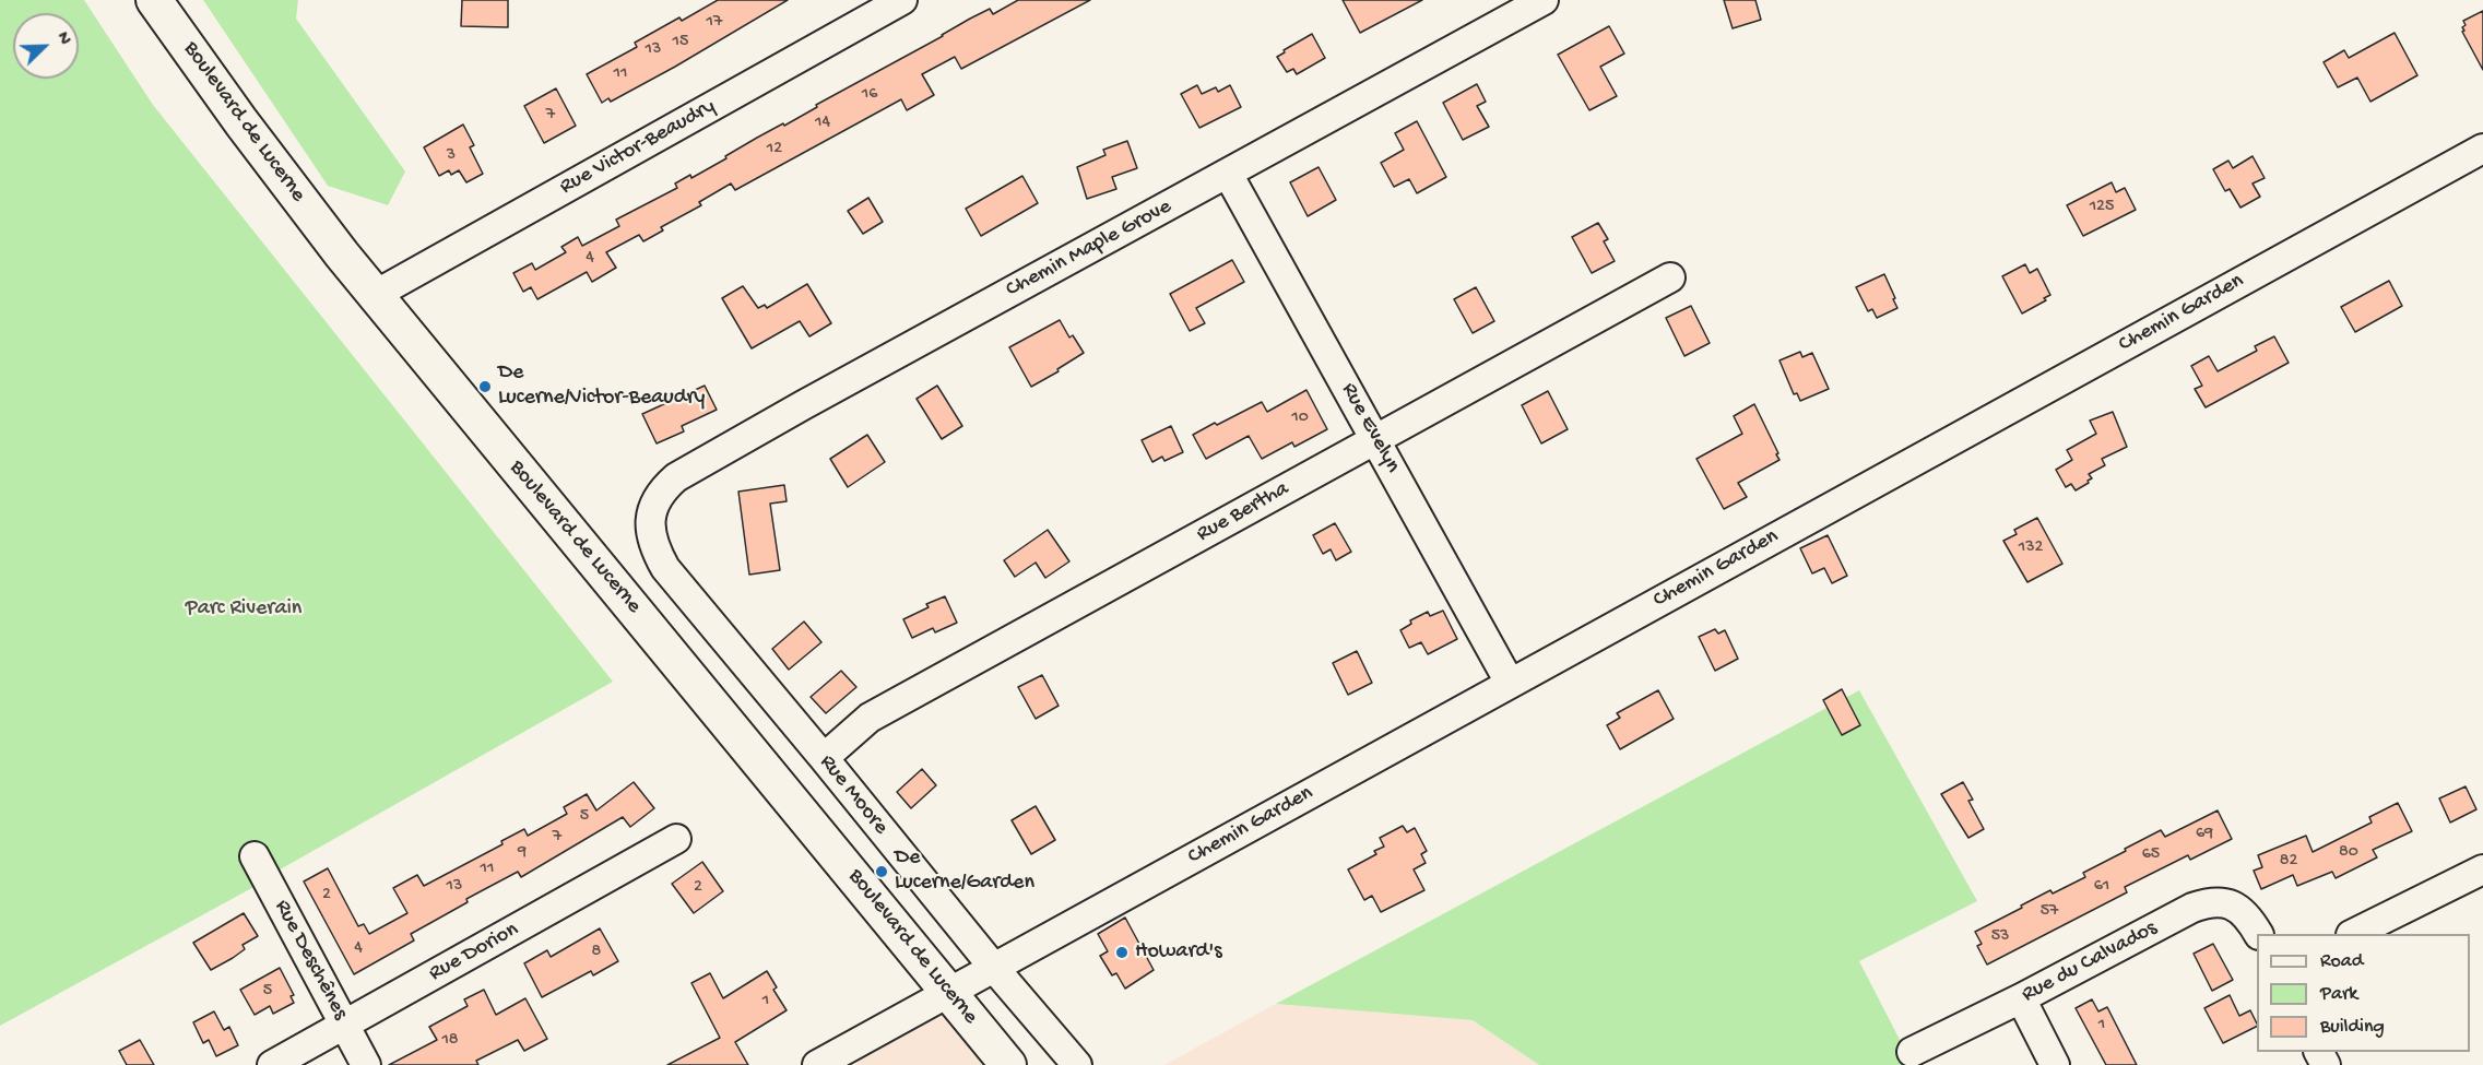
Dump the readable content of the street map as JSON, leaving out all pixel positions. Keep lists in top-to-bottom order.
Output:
{
  "streets": {
    "main road": ["Boulevard de Lucerne"],
    "street": [
      "Rue Victor-Beaudry",
      "Chemin Maple Grove",
      "Chemin Garden",
      "Rue Evelyn",
      "Rue Bertha",
      "Rue Moore",
      "Rue Dorion",
      "Rue Deschênes",
      "Rue du Calvados"
    ]
  },
  "crossings": [
    ["Boulevard de Lucerne", "Rue Victor-Beaudry"],
    ["Boulevard de Lucerne", "Chemin Garden"],
    ["Chemin Maple Grove", "Rue Evelyn"],
    ["Chemin Maple Grove", "Rue Moore"],
    ["Chemin Garden", "Rue Evelyn"],
    ["Chemin Garden", "Rue Moore"],
    ["Rue Evelyn", "Rue Bertha"],
    ["Rue Bertha", "Rue Moore"],
    ["Rue Dorion", "Rue Deschênes"]
  ],
  "parks": ["Parc Riverain"],
  "places": ["De Lucerne/Victor-Beaudry", "De Lucerne/Garden", "Howard's"],
  "house_numbers": [
    "17",
    "15",
    "13",
    "11",
    "16",
    "7",
    "14",
    "12",
    "3",
    "125",
    "4",
    "10",
    "132",
    "5",
    "69",
    "7",
    "9",
    "80",
    "65",
    "82",
    "11",
    "13",
    "61",
    "2",
    "2",
    "57",
    "53",
    "4",
    "8",
    "5",
    "1",
    "1",
    "18"
  ],
  "legend": ["Road", "Park", "Building"],
  "north": "top right"
}
